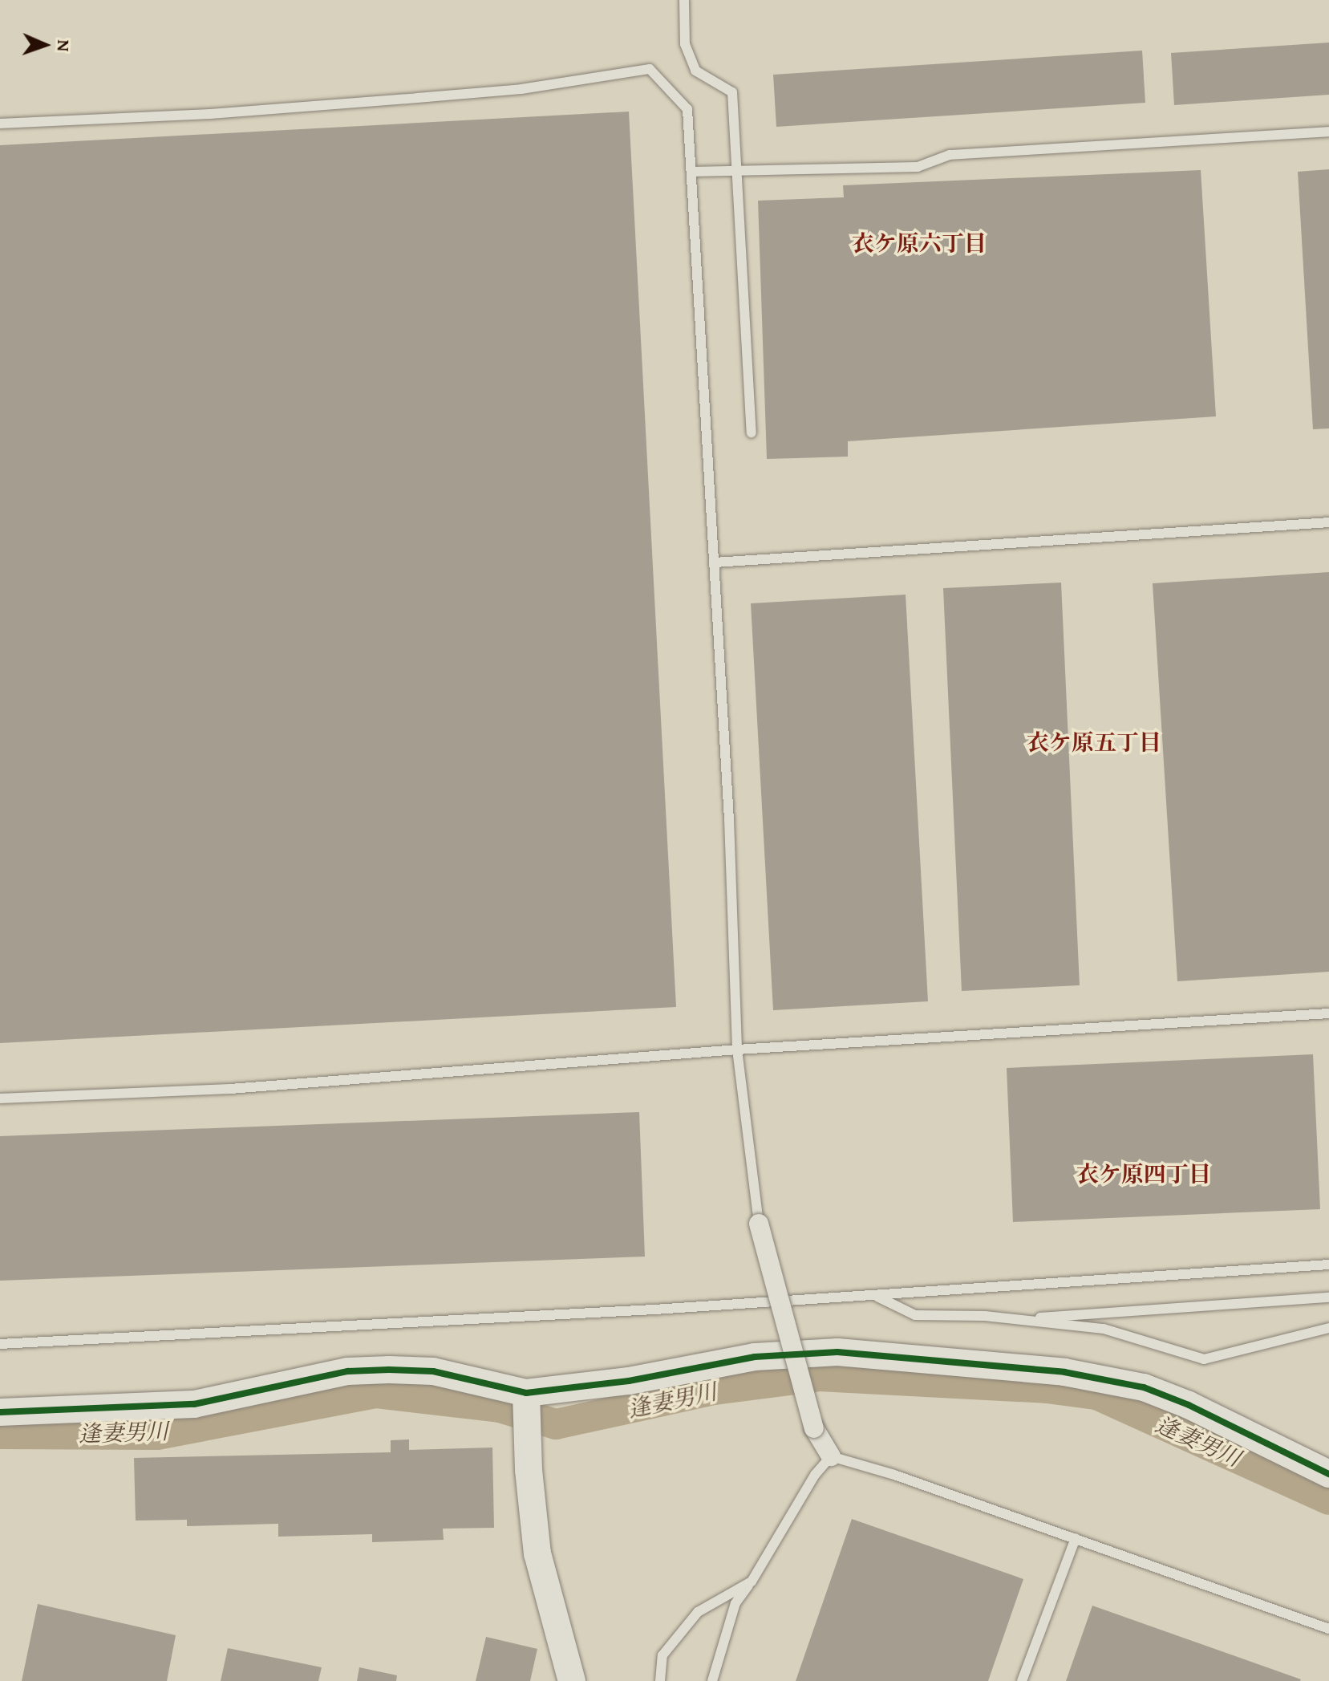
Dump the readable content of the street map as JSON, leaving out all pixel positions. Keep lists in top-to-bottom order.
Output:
{
  "districts": ["衣ケ原六丁目", "衣ケ原五丁目", "衣ケ原四丁目"],
  "water": ["逢妻男川"],
  "north": "right"
}
